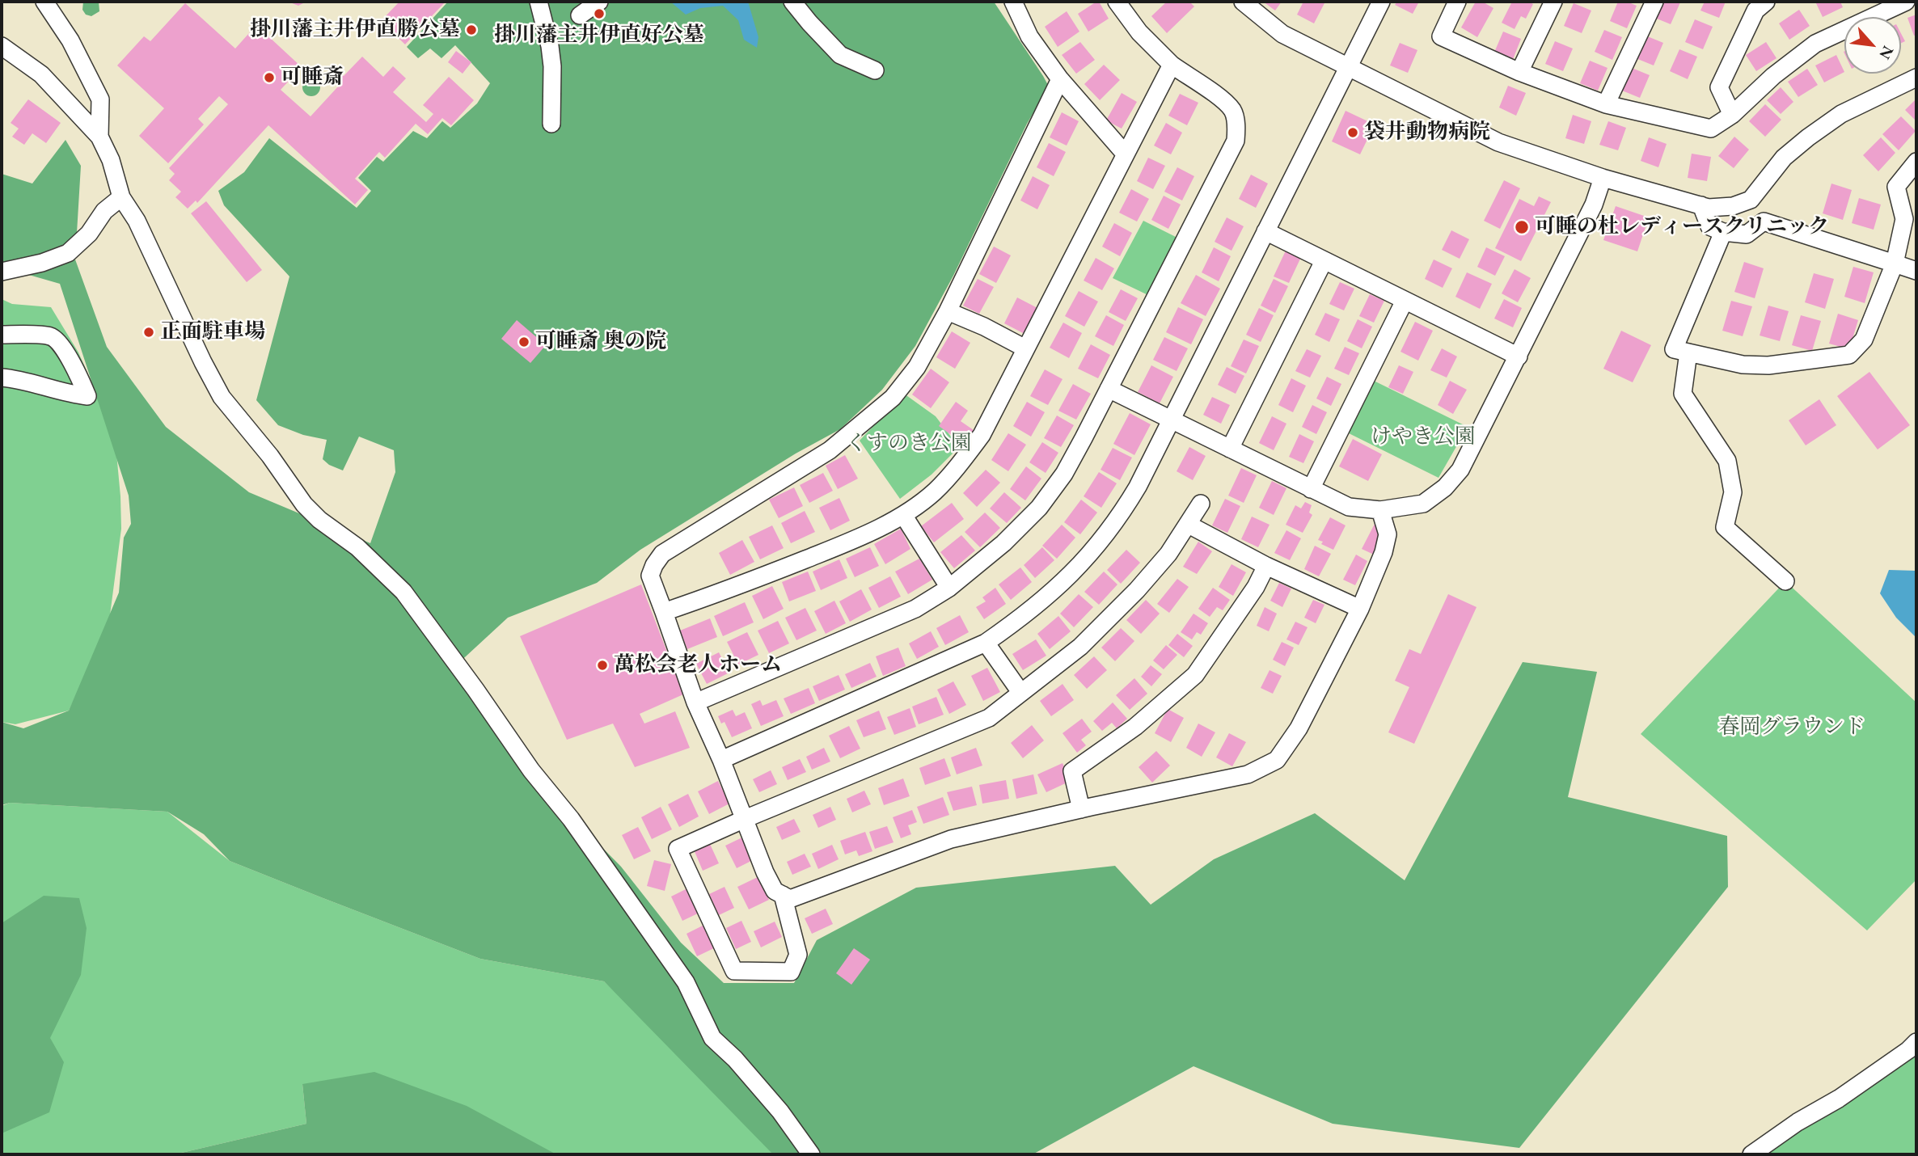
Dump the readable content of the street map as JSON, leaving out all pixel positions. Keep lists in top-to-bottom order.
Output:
{
  "parks": ["けやき公園", "くすのき公園", "春岡グラウンド"],
  "places": [
    "掛川藩主井伊直好公墓",
    "掛川藩主井伊直勝公墓",
    "可睡斎",
    "袋井動物病院",
    "可睡の杜レディースクリニック",
    "正面駐車場",
    "可睡斎 奥の院",
    "萬松会老人ホーム"
  ],
  "north": "bottom right"
}
